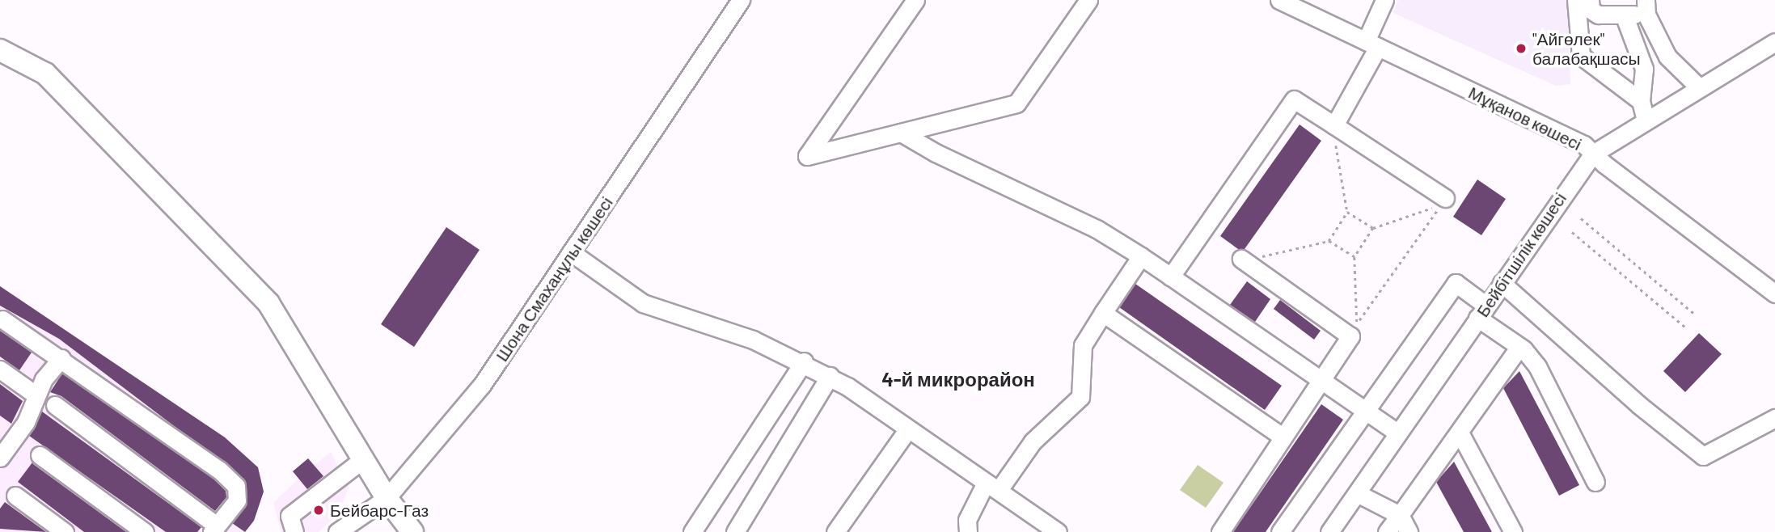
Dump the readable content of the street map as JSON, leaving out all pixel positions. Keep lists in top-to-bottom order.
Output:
{
  "streets": {
    "street": ["Мұқанов көшесі", "Бейбітшілік көшесі", "Шона Смаханұлы көшесі"]
  },
  "crossings": [
    ["Мұқанов көшесі", "Бейбітшілік көшесі"]
  ],
  "districts": ["4-й микрорайон"],
  "places": ["\"Айгөлек\" балабақшасы", "Бейбарс-Газ"]
}
